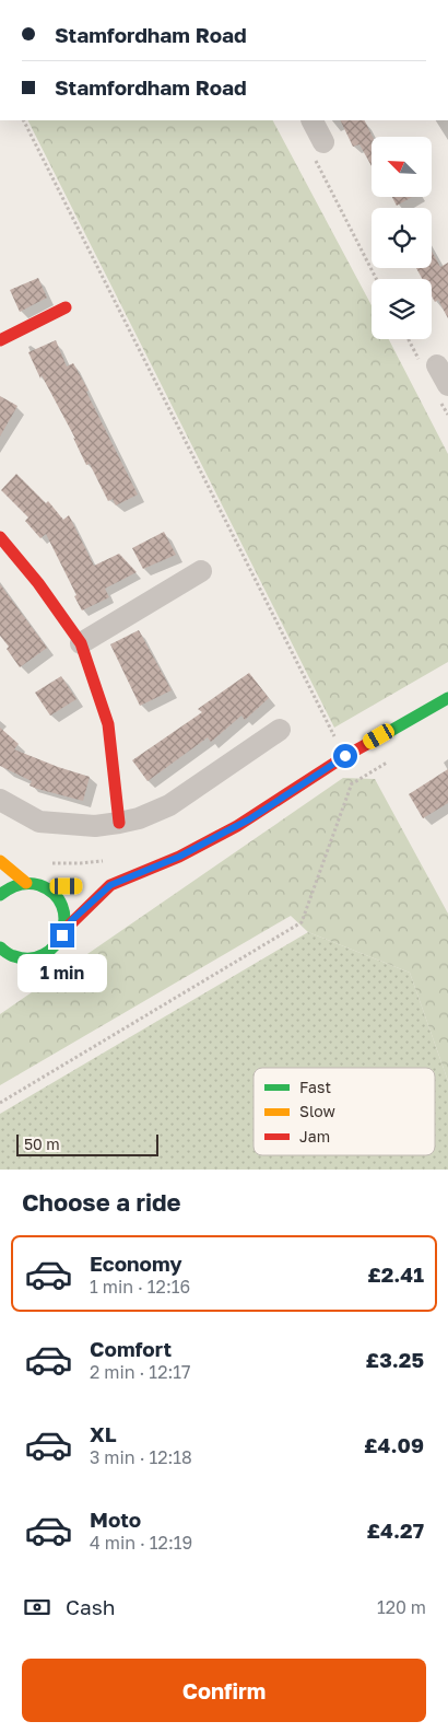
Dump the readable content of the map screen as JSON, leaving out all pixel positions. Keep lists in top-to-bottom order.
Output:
{
  "legend": ["Fast", "Slow", "Jam"],
  "scale_bar": "50 m",
  "north": "top left",
  "page": {
    "banner": ["Stamfordham Road", "Stamfordham Road"],
    "bubble": "1 min",
    "scale": "50 m",
    "heading": "Choose a ride",
    "list": [
      {
        "name": "Economy",
        "note": "1 min · 12:16",
        "value": "£2.41"
      },
      {
        "name": "Comfort",
        "note": "2 min · 12:17",
        "value": "£3.25"
      },
      {
        "name": "XL",
        "note": "3 min · 12:18",
        "value": "£4.09"
      },
      {
        "name": "Moto",
        "note": "4 min · 12:19",
        "value": "£4.27"
      }
    ],
    "pay": ["Cash", "120 m"],
    "buttons": "Confirm"
  }
}
